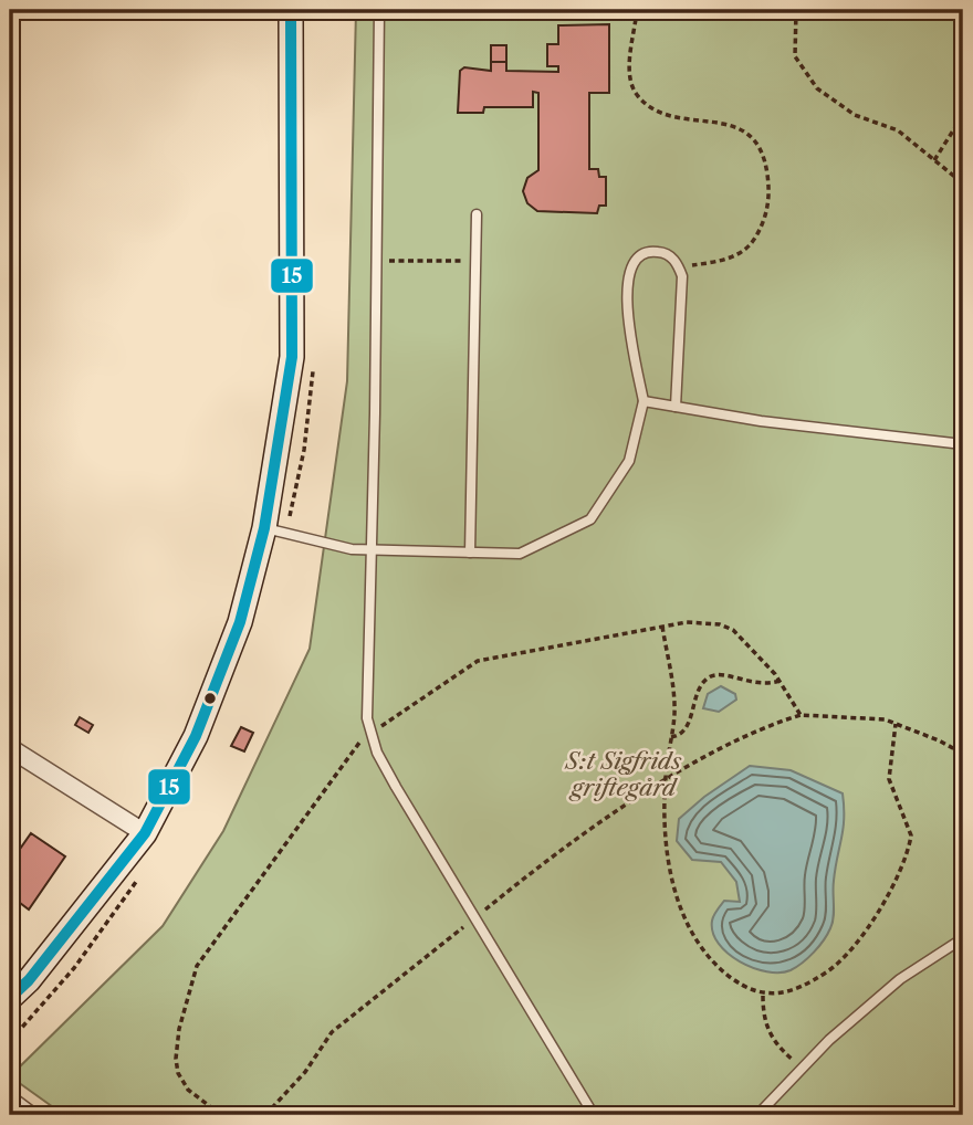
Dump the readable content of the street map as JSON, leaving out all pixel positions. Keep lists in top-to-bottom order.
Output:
{
  "parks": ["S:t Sigfrids griftegård"],
  "lines": ["transit line 15"]
}
